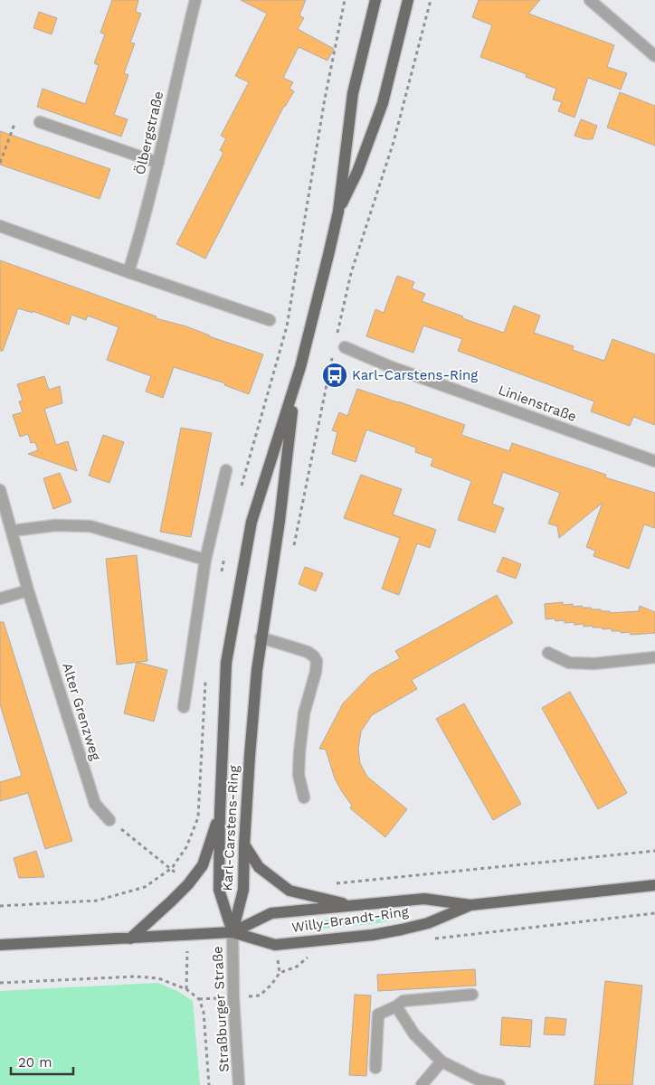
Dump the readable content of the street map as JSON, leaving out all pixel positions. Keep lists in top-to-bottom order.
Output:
{
  "streets": {
    "main road": ["Karl-Carstens-Ring", "Willy-Brandt-Ring"],
    "street": [
      "Ölbergstraße",
      "Linienstraße",
      "Alter Grenzweg",
      "Straßburger Straße"
    ]
  },
  "crossings": [
    ["Karl-Carstens-Ring", "Willy-Brandt-Ring"],
    ["Karl-Carstens-Ring", "Straßburger Straße"],
    ["Willy-Brandt-Ring", "Straßburger Straße"]
  ],
  "places": {
    "bus stop": ["Karl-Carstens-Ring"]
  },
  "scale_bar": "20 m"
}
